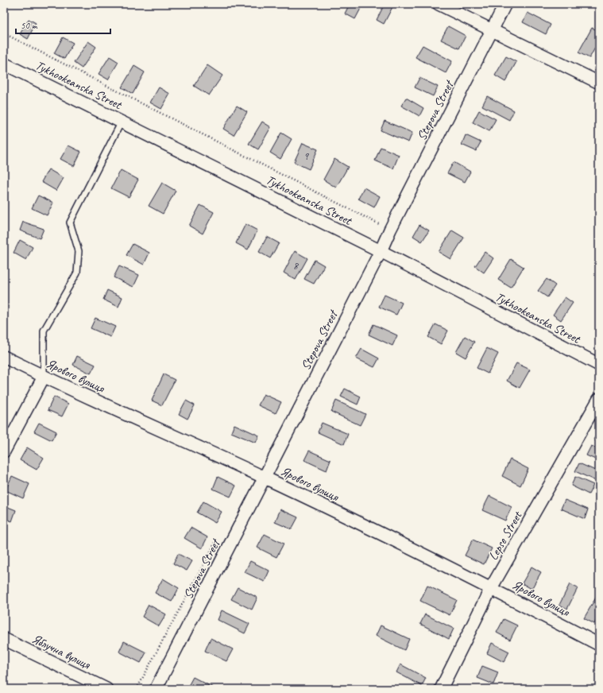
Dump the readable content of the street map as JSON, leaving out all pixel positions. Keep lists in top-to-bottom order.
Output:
{
  "streets": {
    "street": [
      "Tykhookeanska Street",
      "Stepova Street",
      "Ярового вулиця",
      "Lepse Street",
      "Яблучна вулиця"
    ]
  },
  "crossings": [
    ["Tykhookeanska Street", "Stepova Street"],
    ["Stepova Street", "Ярового вулиця"],
    ["Ярового вулиця", "Lepse Street"]
  ],
  "house_numbers": ["9", "8"],
  "scale_bar": "50 m"
}
